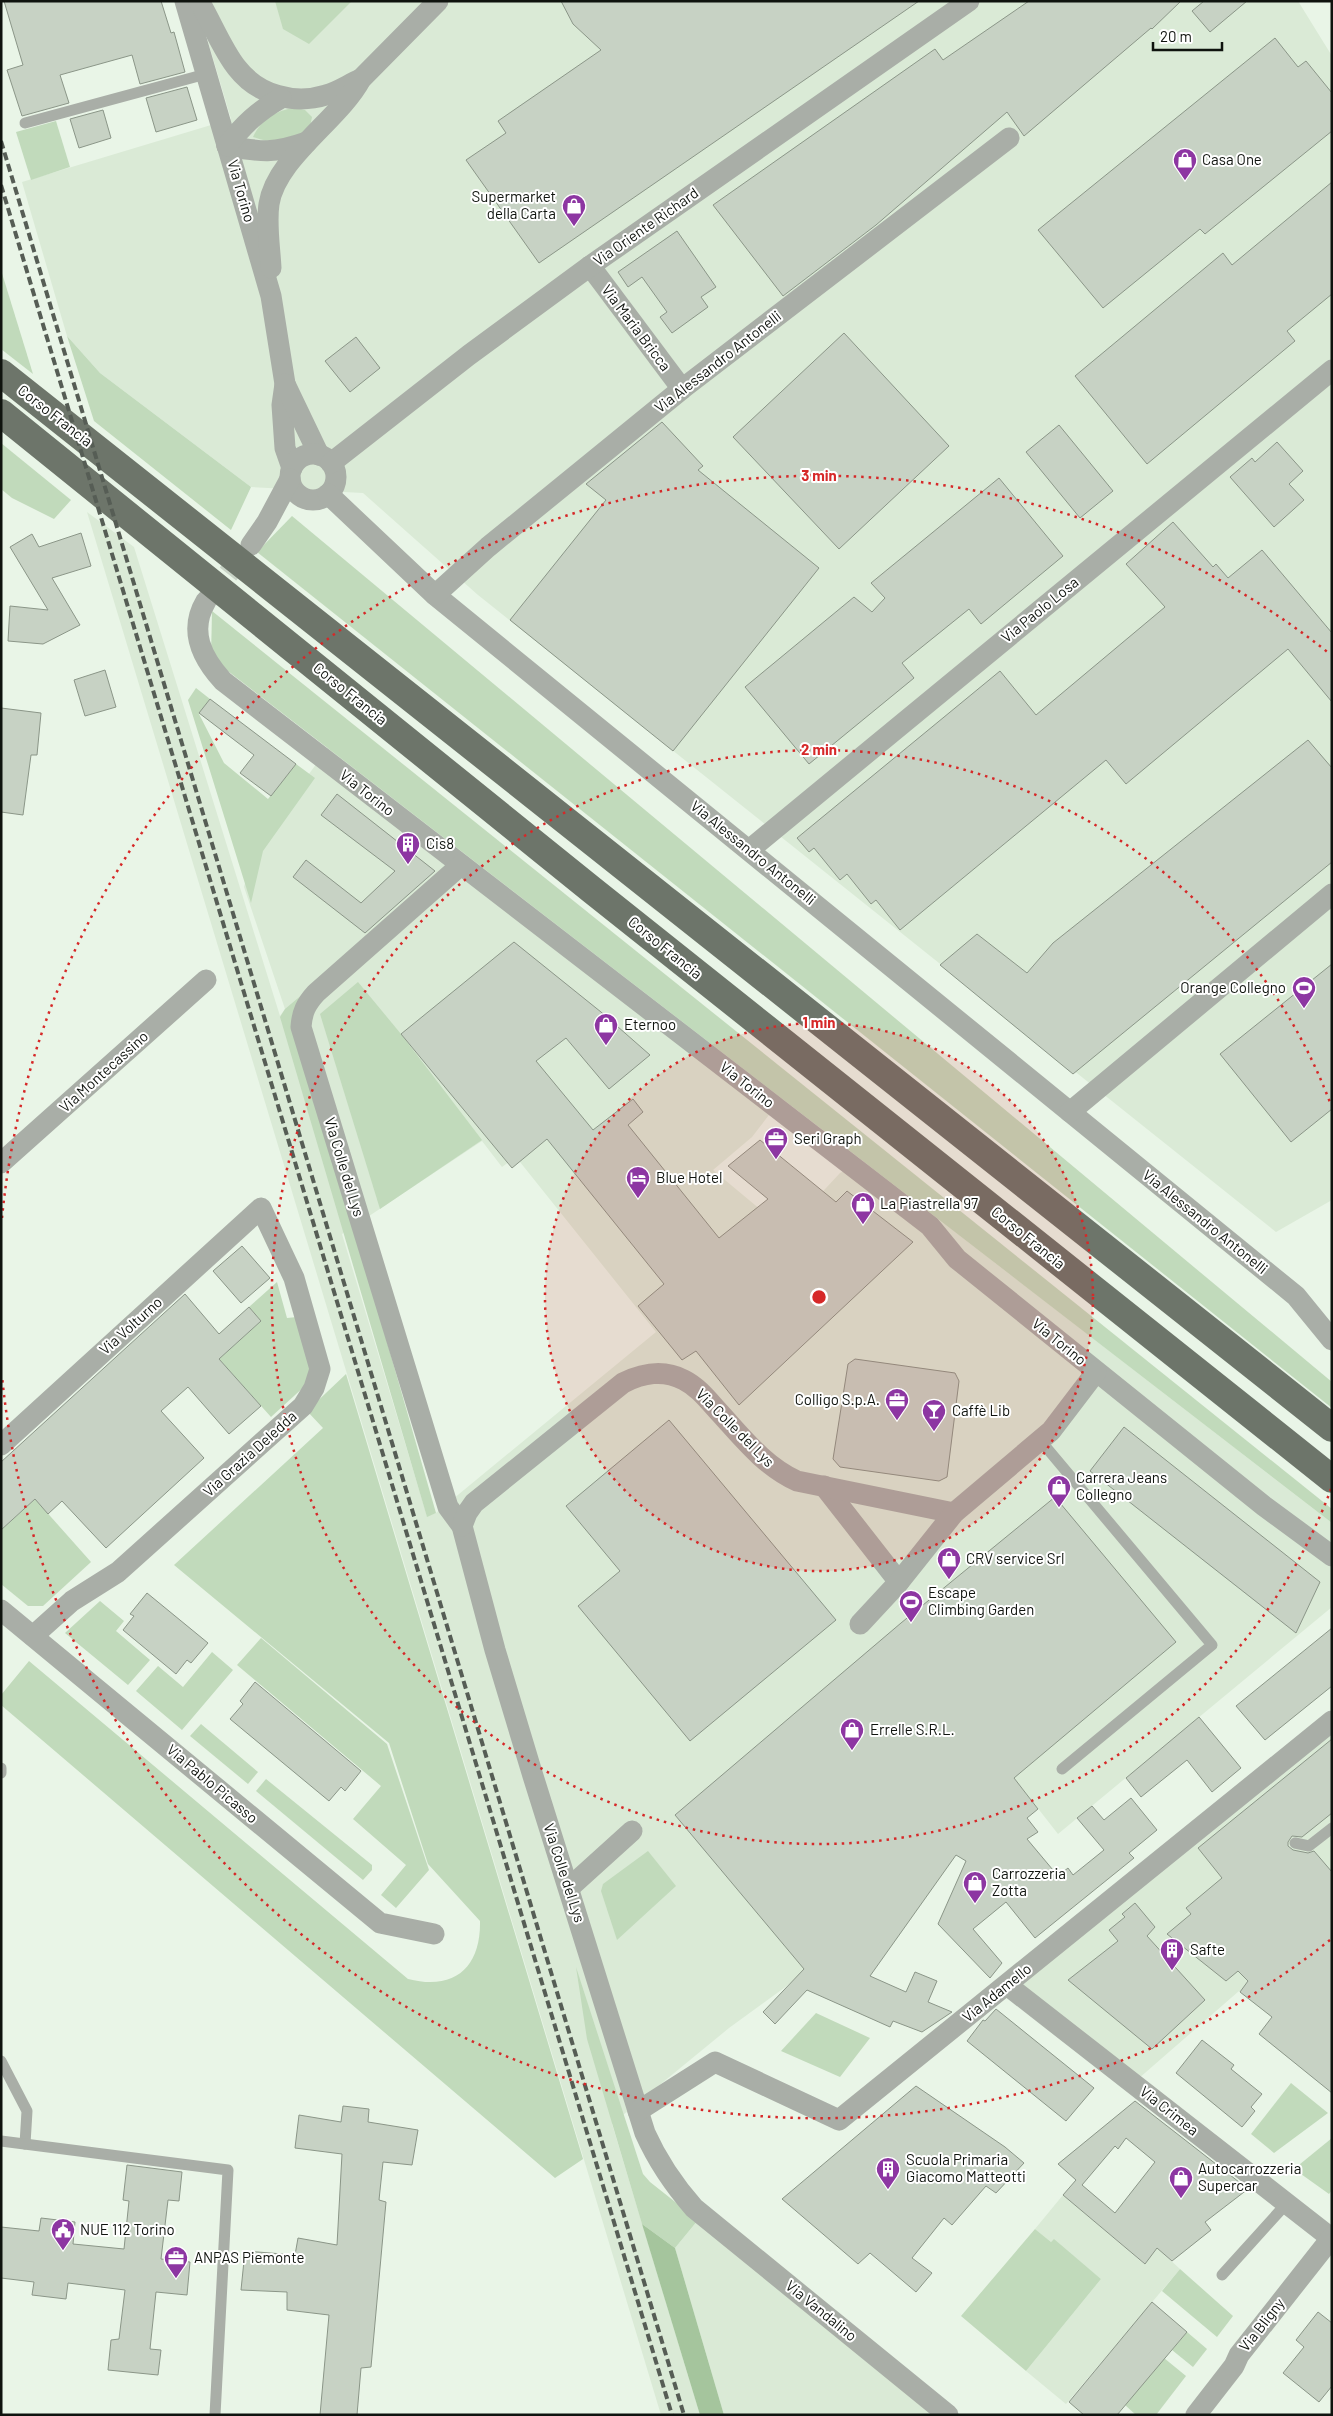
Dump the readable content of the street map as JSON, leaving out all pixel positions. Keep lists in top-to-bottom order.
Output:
{
  "streets": {
    "main road": ["Corso Francia"],
    "street": [
      "Via Torino",
      "Via Oriente Richard",
      "Via Maria Bricca",
      "Via Alessandro Antonelli",
      "Via Paolo Losa",
      "Via Montecassino",
      "Via Colle del Lys",
      "Via Volturno",
      "Via Grazia Deledda",
      "Via Pablo Picasso",
      "Via Adamello",
      "Via Crimea",
      "Via Vandalino",
      "Via Bligny"
    ]
  },
  "crossings": [
    ["Via Torino", "Via Oriente Richard"],
    ["Via Torino", "Via Alessandro Antonelli"],
    ["Via Torino", "Via Colle del Lys"],
    ["Via Oriente Richard", "Via Maria Bricca"],
    ["Via Oriente Richard", "Via Alessandro Antonelli"],
    ["Via Maria Bricca", "Via Alessandro Antonelli"],
    ["Via Alessandro Antonelli", "Via Paolo Losa"],
    ["Via Colle del Lys", "Via Adamello"],
    ["Via Colle del Lys", "Via Vandalino"],
    ["Via Volturno", "Via Grazia Deledda"],
    ["Via Grazia Deledda", "Via Pablo Picasso"],
    ["Via Adamello", "Via Crimea"],
    ["Via Crimea", "Via Bligny"]
  ],
  "places": {
    "shop": [
      "Casa One",
      "Supermarket della Carta",
      "Eternoo",
      "La Piastrella 97",
      "Carrera Jeans Collegno",
      "CRV service Srl",
      "Errelle S.R.L.",
      "Carrozzeria Zotta",
      "Autocarrozzeria Supercar"
    ],
    "building": ["Cis8", "Safte", "Scuola Primaria Giacomo Matteotti"],
    "sports": ["Orange Collegno", "Escape Climbing Garden"],
    "office": ["Seri Graph", "Colligo S.p.A.", "ANPAS Piemonte"],
    "hotel": ["Blue Hotel"],
    "bar": ["Caffè Lib"],
    "public building": ["NUE 112 Torino"]
  },
  "scale_bar": "20 m",
  "rings": ["3 min", "2 min", "1 min"]
}
